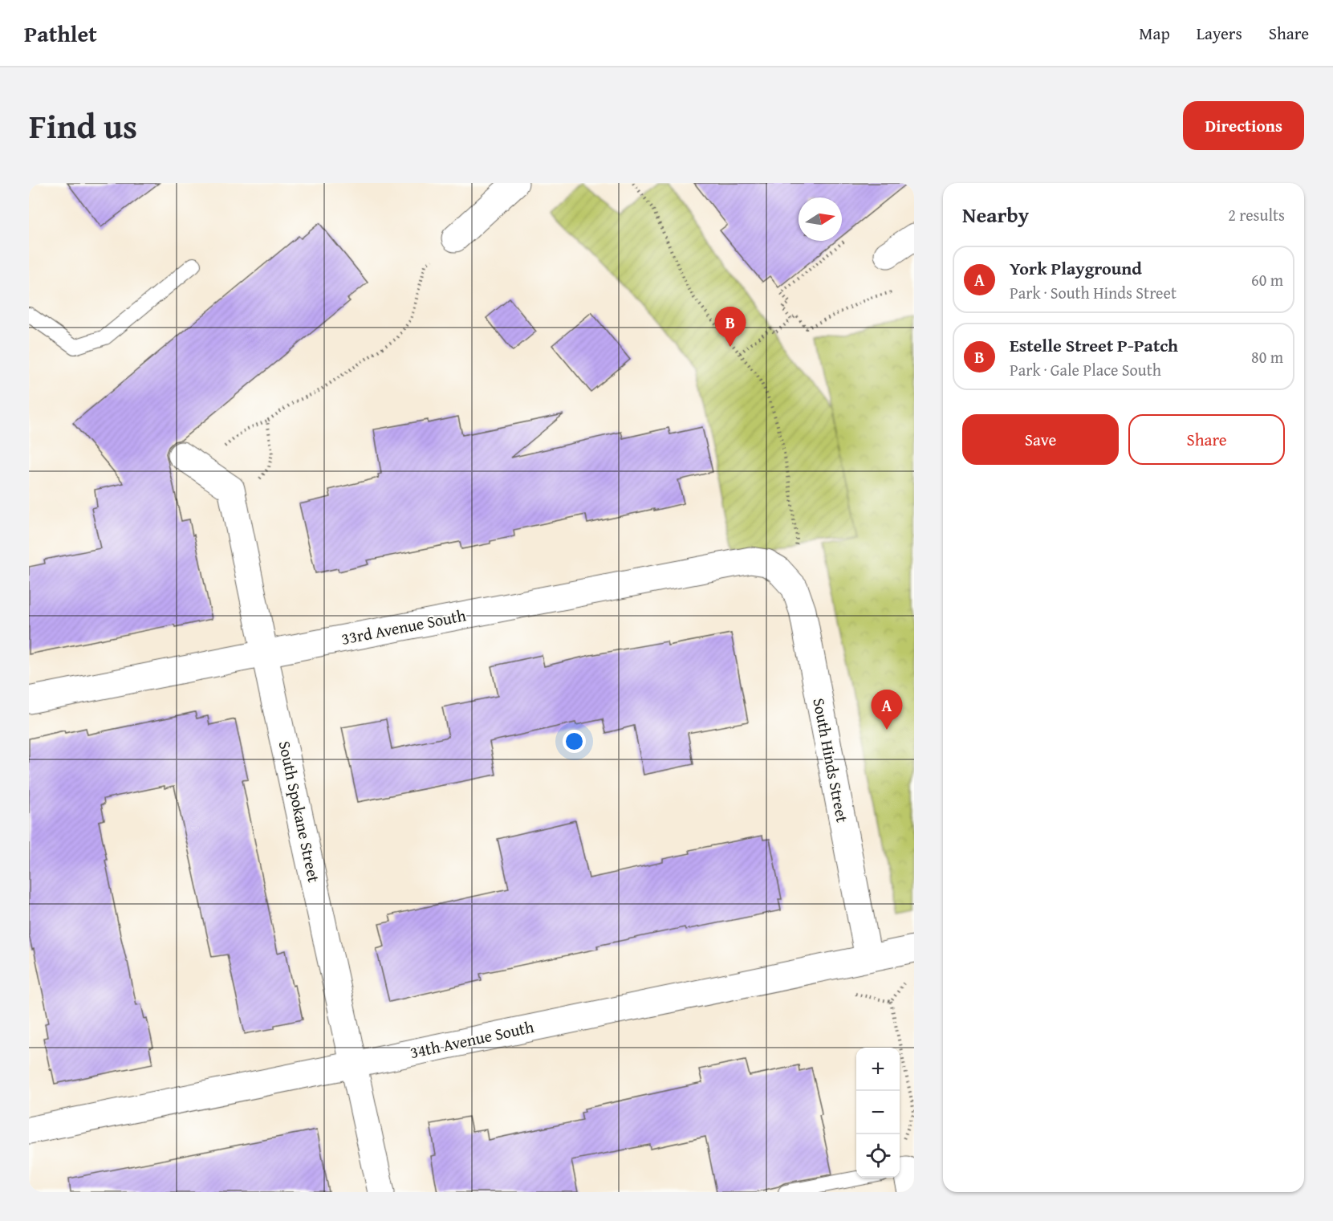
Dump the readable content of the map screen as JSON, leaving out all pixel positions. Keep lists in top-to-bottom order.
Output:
{
  "streets": {
    "street": [
      "33rd Avenue South",
      "South Hinds Street",
      "South Spokane Street",
      "34th Avenue South"
    ]
  },
  "crossings": [
    ["33rd Avenue South", "South Hinds Street"],
    ["33rd Avenue South", "South Spokane Street"],
    ["South Hinds Street", "34th Avenue South"],
    ["South Spokane Street", "34th Avenue South"]
  ],
  "north": "right",
  "page": {
    "header": "Pathlet",
    "nav": ["Map", "Layers", "Share"],
    "title": "Find us",
    "buttons": [
      "Directions",
      ["Save", "Share"]
    ],
    "heading": ["Nearby", "2 results"],
    "list": [
      {
        "mark": "A",
        "name": "York Playground",
        "note": "Park · South Hinds Street",
        "value": "60 m"
      },
      {
        "mark": "B",
        "name": "Estelle Street P-Patch",
        "note": "Park · Gale Place South",
        "value": "80 m"
      }
    ],
    "pins": ["B", "A"],
    "map_buttons": ["+", "−"]
  }
}
